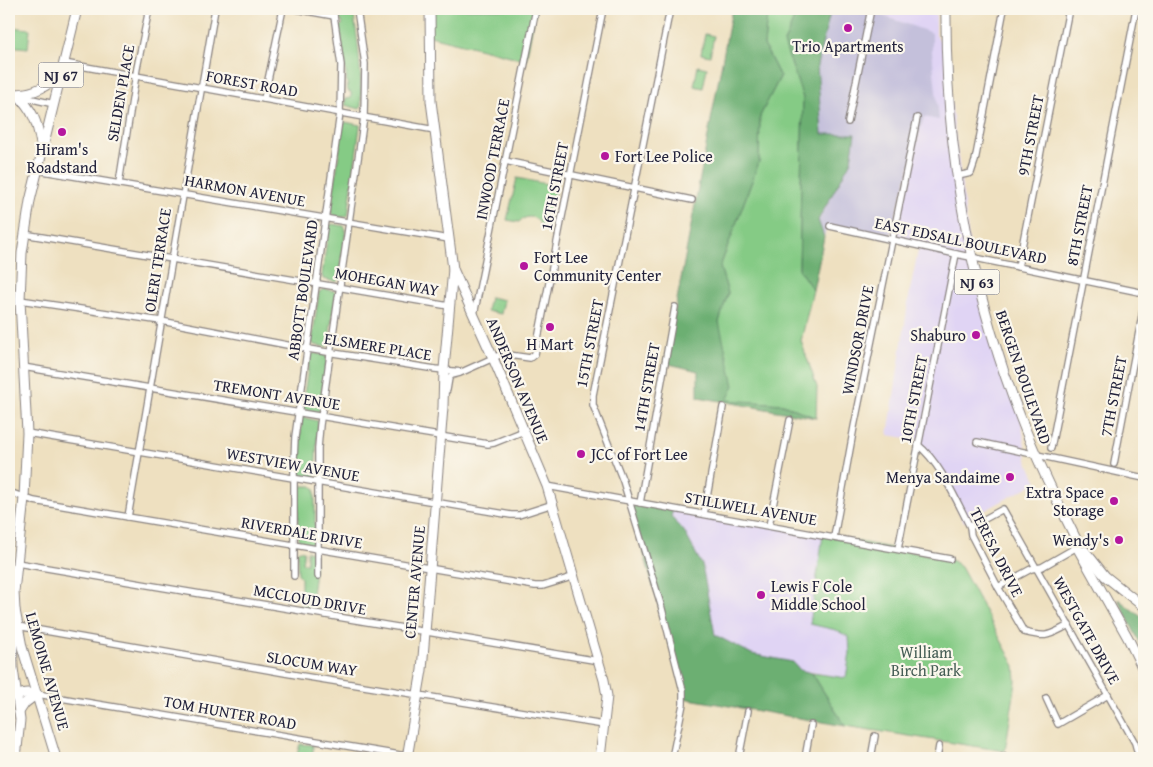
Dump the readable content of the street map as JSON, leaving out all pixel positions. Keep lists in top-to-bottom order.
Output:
{
  "streets": {
    "main road": [
      "NJ 67",
      "NJ 63",
      "BERGEN BOULEVARD",
      "ANDERSON AVENUE",
      "CENTER AVENUE",
      "LEMOINE AVENUE"
    ],
    "street": [
      "FOREST ROAD",
      "SELDEN PLACE",
      "9TH STREET",
      "INWOOD TERRACE",
      "16TH STREET",
      "HARMON AVENUE",
      "8TH STREET",
      "EAST EDSALL BOULEVARD",
      "OLERI TERRACE",
      "MOHEGAN WAY",
      "ABBOTT BOULEVARD",
      "WINDSOR DRIVE",
      "15TH STREET",
      "ELSMERE PLACE",
      "14TH STREET",
      "TREMONT AVENUE",
      "7TH STREET",
      "10TH STREET",
      "WESTVIEW AVENUE",
      "STILLWELL AVENUE",
      "RIVERDALE DRIVE",
      "TERESA DRIVE",
      "MCCLOUD DRIVE",
      "WESTGATE DRIVE",
      "SLOCUM WAY",
      "TOM HUNTER ROAD"
    ]
  },
  "crossings": [
    ["NJ 67", "FOREST ROAD"],
    ["NJ 67", "HARMON AVENUE"],
    ["NJ 67", "MOHEGAN WAY"],
    ["NJ 67", "ELSMERE PLACE"],
    ["NJ 67", "TREMONT AVENUE"],
    ["NJ 67", "WESTVIEW AVENUE"],
    ["NJ 67", "RIVERDALE DRIVE"],
    ["NJ 67", "MCCLOUD DRIVE"],
    ["NJ 67", "LEMOINE AVENUE"],
    ["FOREST ROAD", "SELDEN PLACE"],
    ["FOREST ROAD", "OLERI TERRACE"],
    ["FOREST ROAD", "ABBOTT BOULEVARD"],
    ["FOREST ROAD", "ANDERSON AVENUE"],
    ["SELDEN PLACE", "HARMON AVENUE"],
    ["9TH STREET", "EAST EDSALL BOULEVARD"],
    ["INWOOD TERRACE", "ANDERSON AVENUE"],
    ["16TH STREET", "ANDERSON AVENUE"],
    ["HARMON AVENUE", "OLERI TERRACE"],
    ["HARMON AVENUE", "ABBOTT BOULEVARD"],
    ["HARMON AVENUE", "ANDERSON AVENUE"],
    ["8TH STREET", "EAST EDSALL BOULEVARD"],
    ["EAST EDSALL BOULEVARD", "WINDSOR DRIVE"],
    ["EAST EDSALL BOULEVARD", "BERGEN BOULEVARD"],
    ["EAST EDSALL BOULEVARD", "10TH STREET"],
    ["OLERI TERRACE", "MOHEGAN WAY"],
    ["OLERI TERRACE", "ELSMERE PLACE"],
    ["OLERI TERRACE", "TREMONT AVENUE"],
    ["OLERI TERRACE", "WESTVIEW AVENUE"],
    ["OLERI TERRACE", "RIVERDALE DRIVE"],
    ["MOHEGAN WAY", "ABBOTT BOULEVARD"],
    ["MOHEGAN WAY", "CENTER AVENUE"],
    ["ABBOTT BOULEVARD", "ELSMERE PLACE"],
    ["ABBOTT BOULEVARD", "TREMONT AVENUE"],
    ["ABBOTT BOULEVARD", "WESTVIEW AVENUE"],
    ["ABBOTT BOULEVARD", "RIVERDALE DRIVE"],
    ["WINDSOR DRIVE", "STILLWELL AVENUE"],
    ["15TH STREET", "STILLWELL AVENUE"],
    ["ELSMERE PLACE", "CENTER AVENUE"],
    ["ANDERSON AVENUE", "TREMONT AVENUE"],
    ["ANDERSON AVENUE", "WESTVIEW AVENUE"],
    ["ANDERSON AVENUE", "STILLWELL AVENUE"],
    ["ANDERSON AVENUE", "RIVERDALE DRIVE"],
    ["ANDERSON AVENUE", "CENTER AVENUE"],
    ["ANDERSON AVENUE", "MCCLOUD DRIVE"],
    ["ANDERSON AVENUE", "SLOCUM WAY"],
    ["14TH STREET", "STILLWELL AVENUE"],
    ["TREMONT AVENUE", "CENTER AVENUE"],
    ["10TH STREET", "STILLWELL AVENUE"],
    ["10TH STREET", "TERESA DRIVE"],
    ["WESTVIEW AVENUE", "CENTER AVENUE"],
    ["RIVERDALE DRIVE", "CENTER AVENUE"],
    ["TERESA DRIVE", "WESTGATE DRIVE"],
    ["CENTER AVENUE", "MCCLOUD DRIVE"],
    ["CENTER AVENUE", "SLOCUM WAY"],
    ["CENTER AVENUE", "TOM HUNTER ROAD"],
    ["MCCLOUD DRIVE", "LEMOINE AVENUE"],
    ["SLOCUM WAY", "LEMOINE AVENUE"],
    ["LEMOINE AVENUE", "TOM HUNTER ROAD"]
  ],
  "parks": ["William Birch Park"],
  "places": [
    "Trio Apartments",
    "Hiram's Roadstand",
    "Fort Lee Police",
    "Fort Lee Community Center",
    "H Mart",
    "Shaburo",
    "JCC of Fort Lee",
    "Menya Sandaime",
    "Extra Space Storage",
    "Wendy's",
    "Lewis F Cole Middle School"
  ]
}
